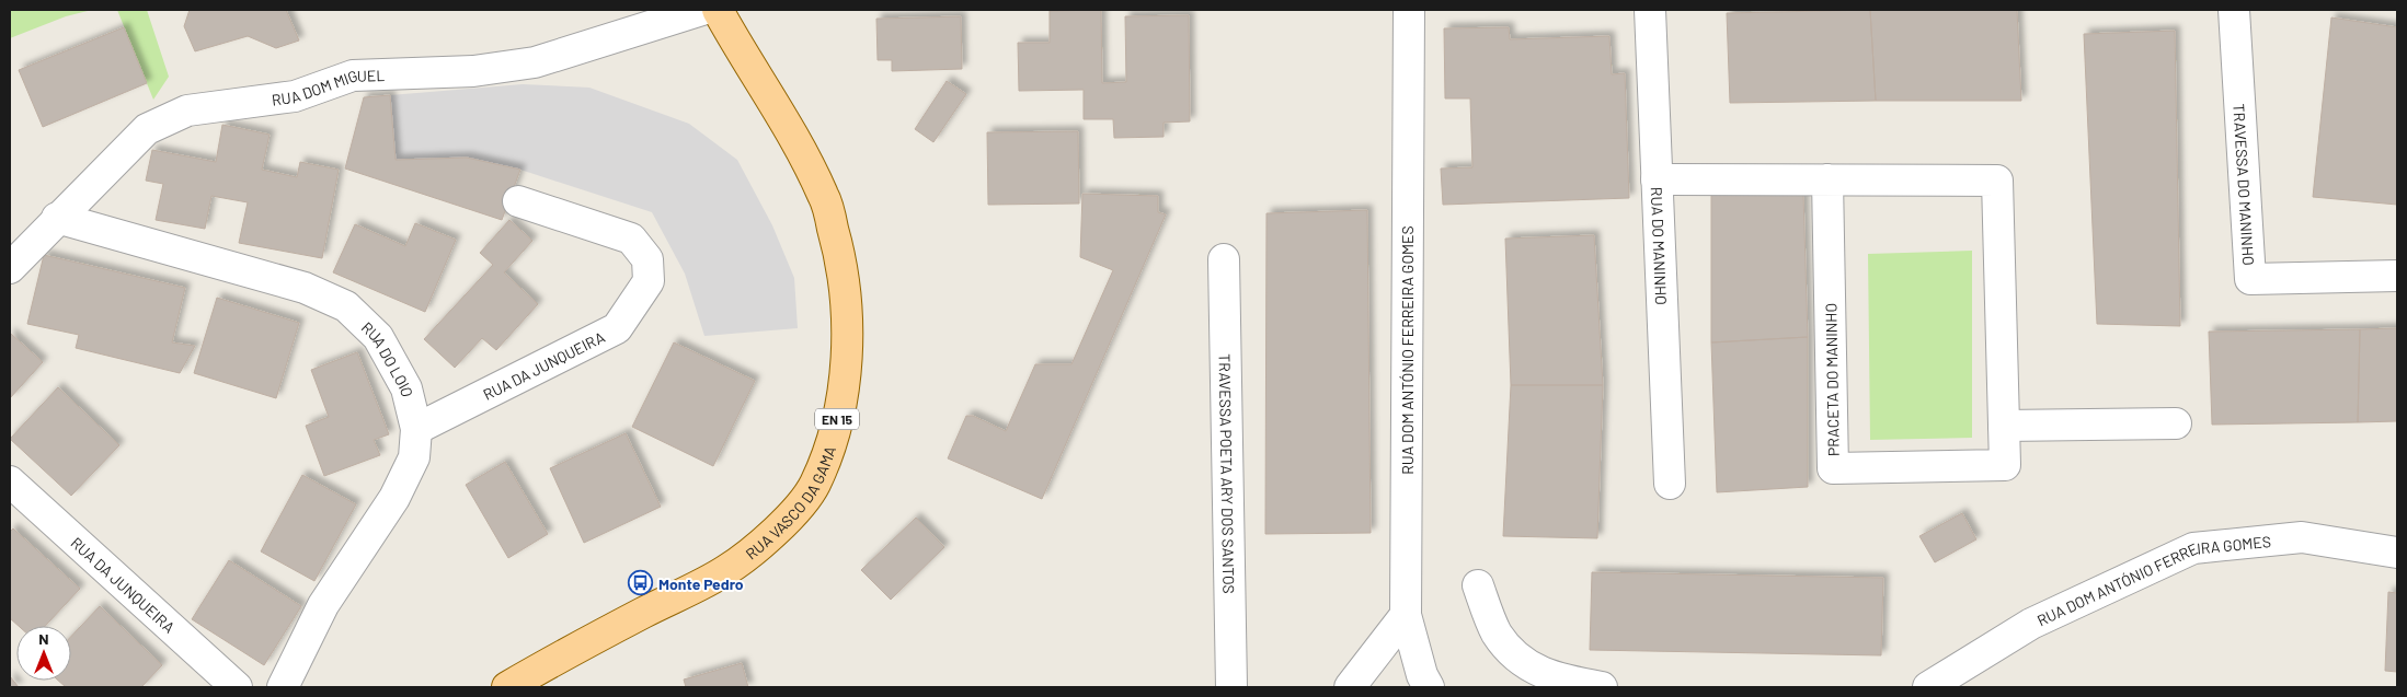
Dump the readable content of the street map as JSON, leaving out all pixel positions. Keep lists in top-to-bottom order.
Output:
{
  "streets": {
    "main road": ["EN 15", "RUA VASCO DA GAMA"],
    "street": [
      "RUA DOM MIGUEL",
      "TRAVESSA DO MANINHO",
      "RUA DO MANINHO",
      "RUA DOM ANTÓNIO FERREIRA GOMES",
      "RUA DO LOIO",
      "RUA DA JUNQUEIRA",
      "PRACETA DO MANINHO",
      "TRAVESSA POETA ARY DOS SANTOS"
    ]
  },
  "crossings": [
    ["RUA DOM MIGUEL", "RUA DO LOIO"],
    ["RUA DO MANINHO", "PRACETA DO MANINHO"],
    ["RUA DO LOIO", "RUA DA JUNQUEIRA"]
  ],
  "places": {
    "bus stop": ["Monte Pedro"]
  },
  "north": "top"
}
